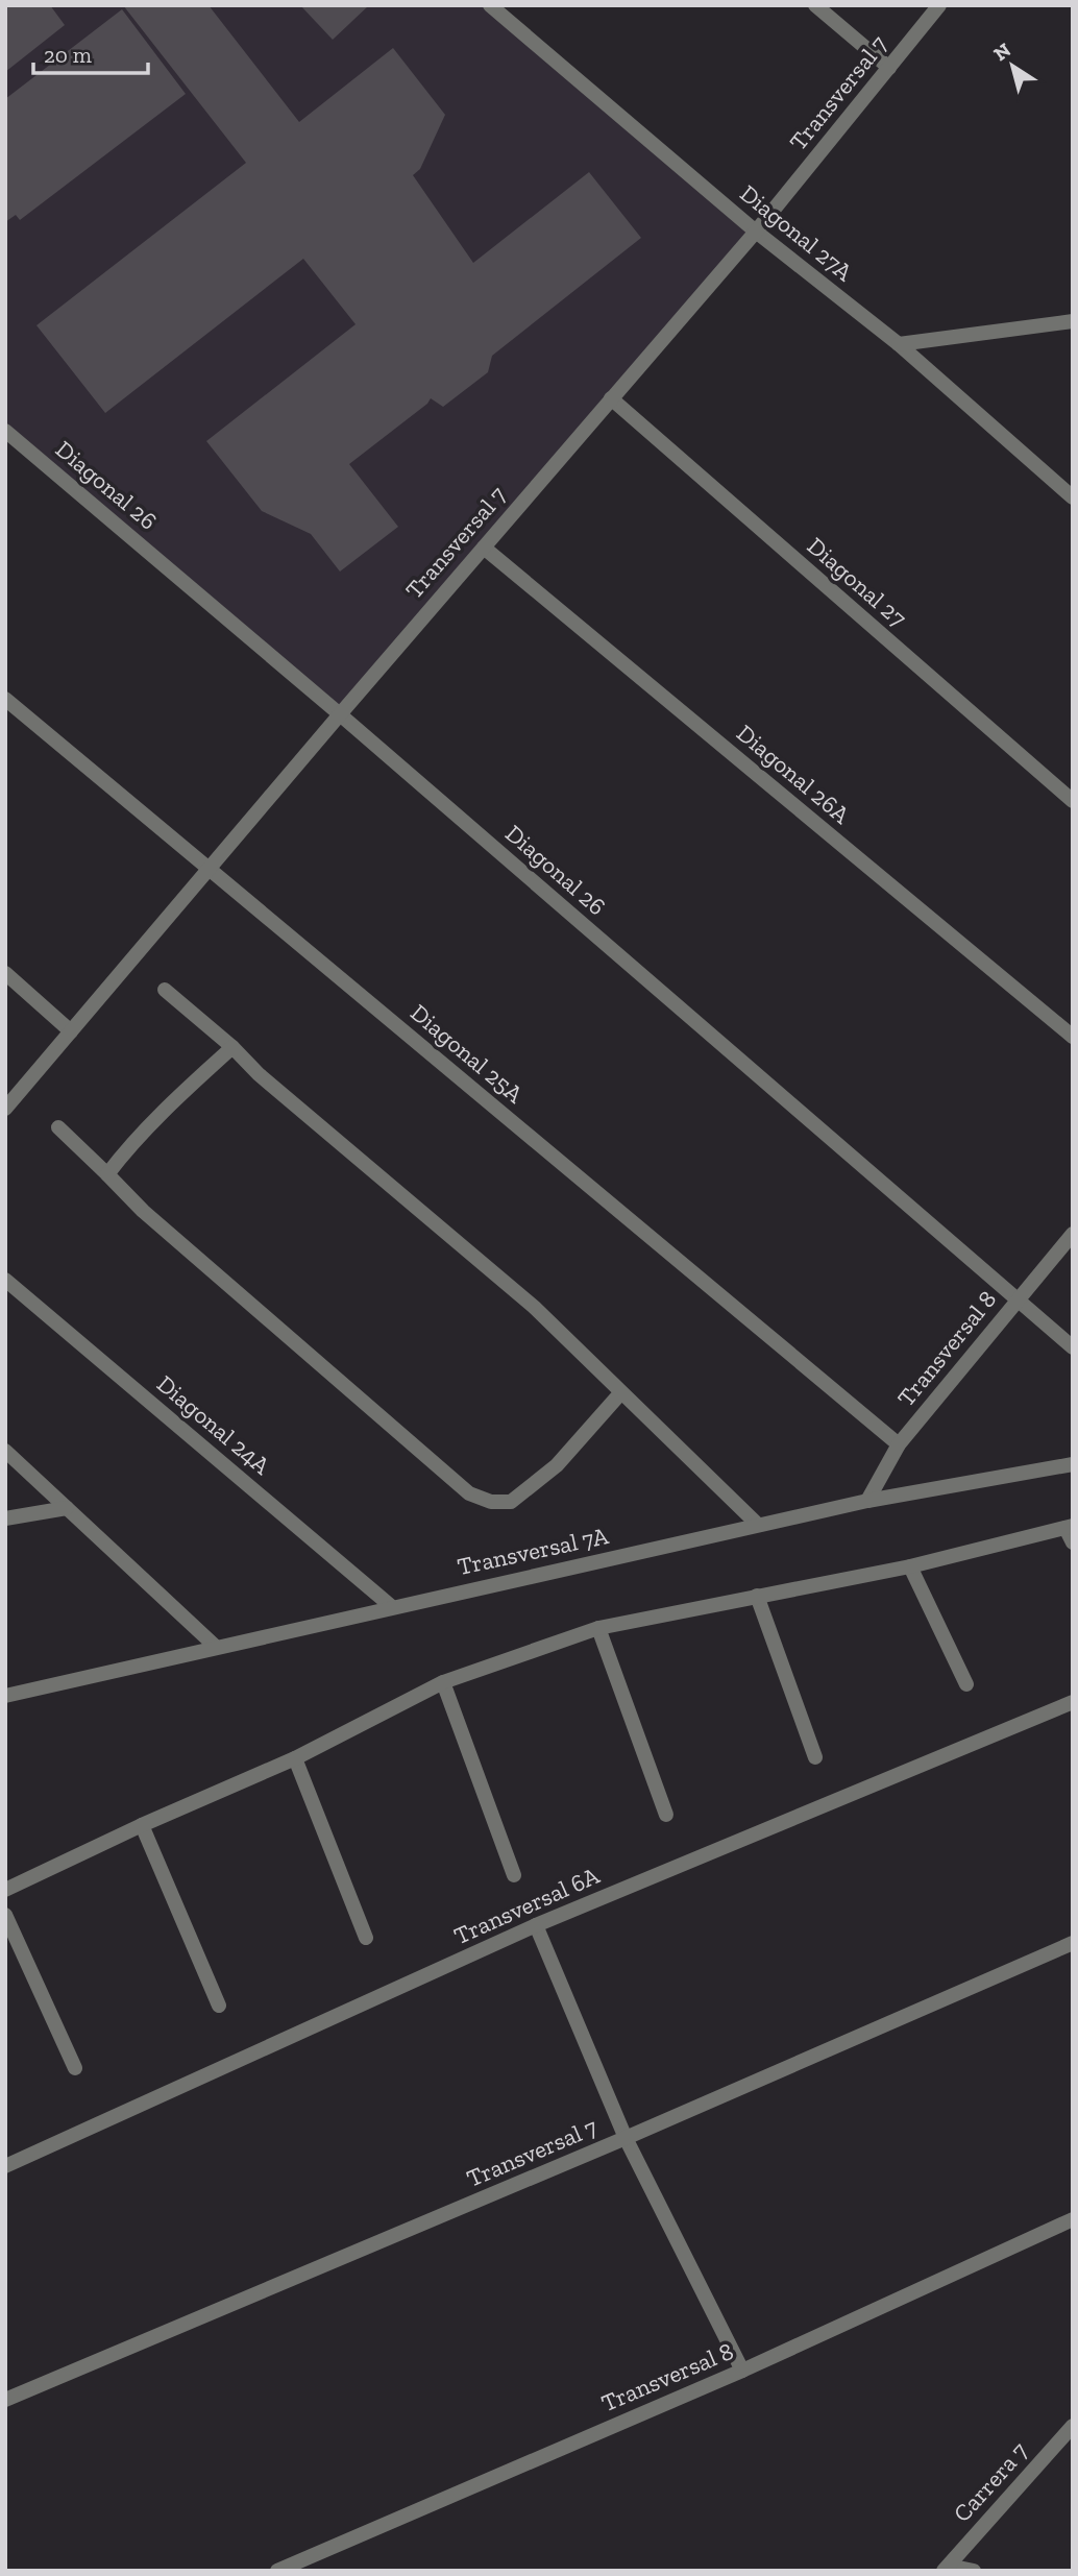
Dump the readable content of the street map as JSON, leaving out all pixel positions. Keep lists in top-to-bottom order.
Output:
{
  "streets": {
    "street": [
      "Transversal 7",
      "Diagonal 27A",
      "Diagonal 26",
      "Diagonal 27",
      "Diagonal 26A",
      "Diagonal 25A",
      "Transversal 8",
      "Diagonal 24A",
      "Transversal 7A",
      "Transversal 6A",
      "Carrera 7"
    ]
  },
  "crossings": [
    ["Transversal 7", "Diagonal 27A"],
    ["Transversal 7", "Diagonal 26"],
    ["Transversal 7", "Diagonal 27"],
    ["Transversal 7", "Diagonal 26A"],
    ["Transversal 7", "Diagonal 25A"],
    ["Diagonal 26", "Transversal 8"],
    ["Diagonal 25A", "Transversal 8"],
    ["Transversal 8", "Transversal 7A"],
    ["Diagonal 24A", "Transversal 7A"]
  ],
  "scale_bar": "20 m",
  "north": "top left"
}
